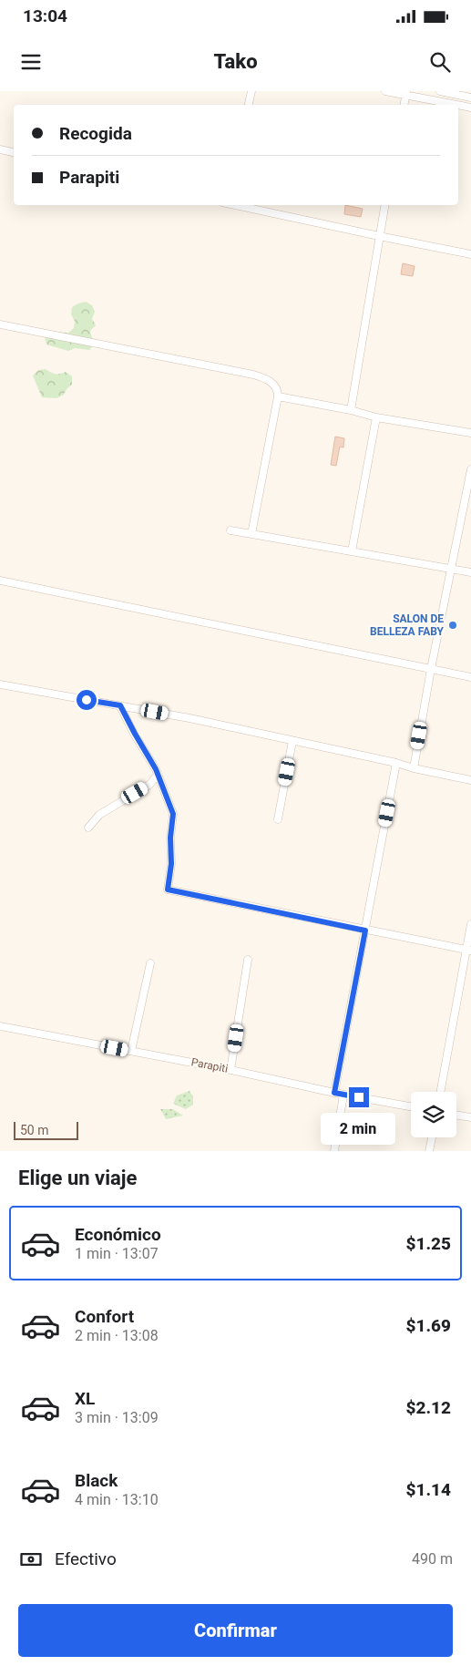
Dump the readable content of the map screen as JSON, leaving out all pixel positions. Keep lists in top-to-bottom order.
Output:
{
  "streets": {
    "street": ["Parapiti"]
  },
  "places": ["SALON DE BELLEZA FABY"],
  "scale_bar": "50 m",
  "page": {
    "status": "13:04",
    "header": "Tako",
    "banner": ["Recogida", "Parapiti"],
    "bubble": "2 min",
    "scale": "50 m",
    "heading": "Elige un viaje",
    "list": [
      {
        "name": "Económico",
        "note": "1 min · 13:07",
        "value": "$1.25"
      },
      {
        "name": "Confort",
        "note": "2 min · 13:08",
        "value": "$1.69"
      },
      {
        "name": "XL",
        "note": "3 min · 13:09",
        "value": "$2.12"
      },
      {
        "name": "Black",
        "note": "4 min · 13:10",
        "value": "$1.14"
      }
    ],
    "pay": ["Efectivo", "490 m"],
    "buttons": "Confirmar"
  }
}
